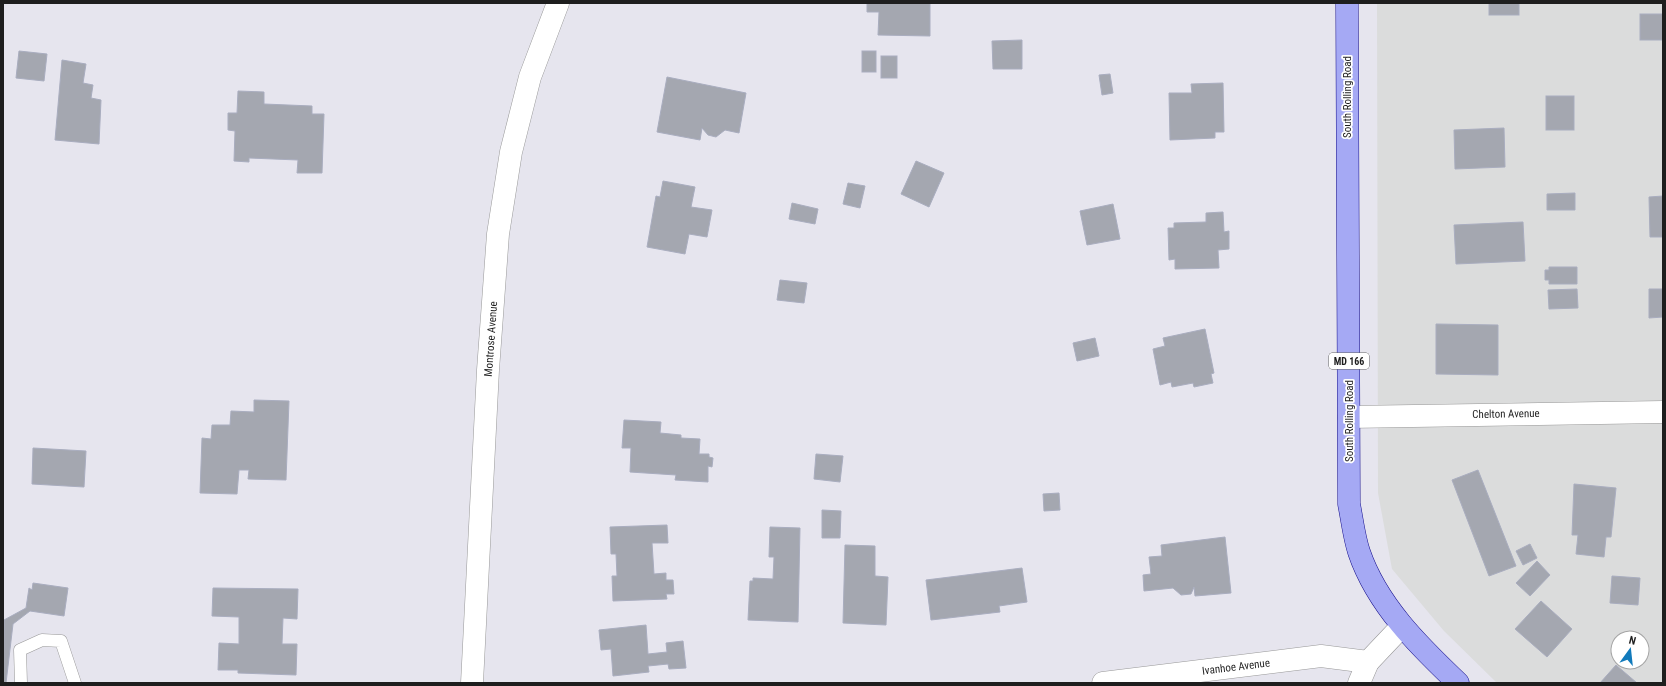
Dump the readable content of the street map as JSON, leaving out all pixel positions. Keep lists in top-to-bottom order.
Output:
{
  "streets": {
    "main road": ["South Rolling Road", "MD 166"],
    "street": ["Montrose Avenue", "Chelton Avenue", "Ivanhoe Avenue"]
  },
  "crossings": [
    ["South Rolling Road", "Chelton Avenue"]
  ],
  "north": "top"
}
